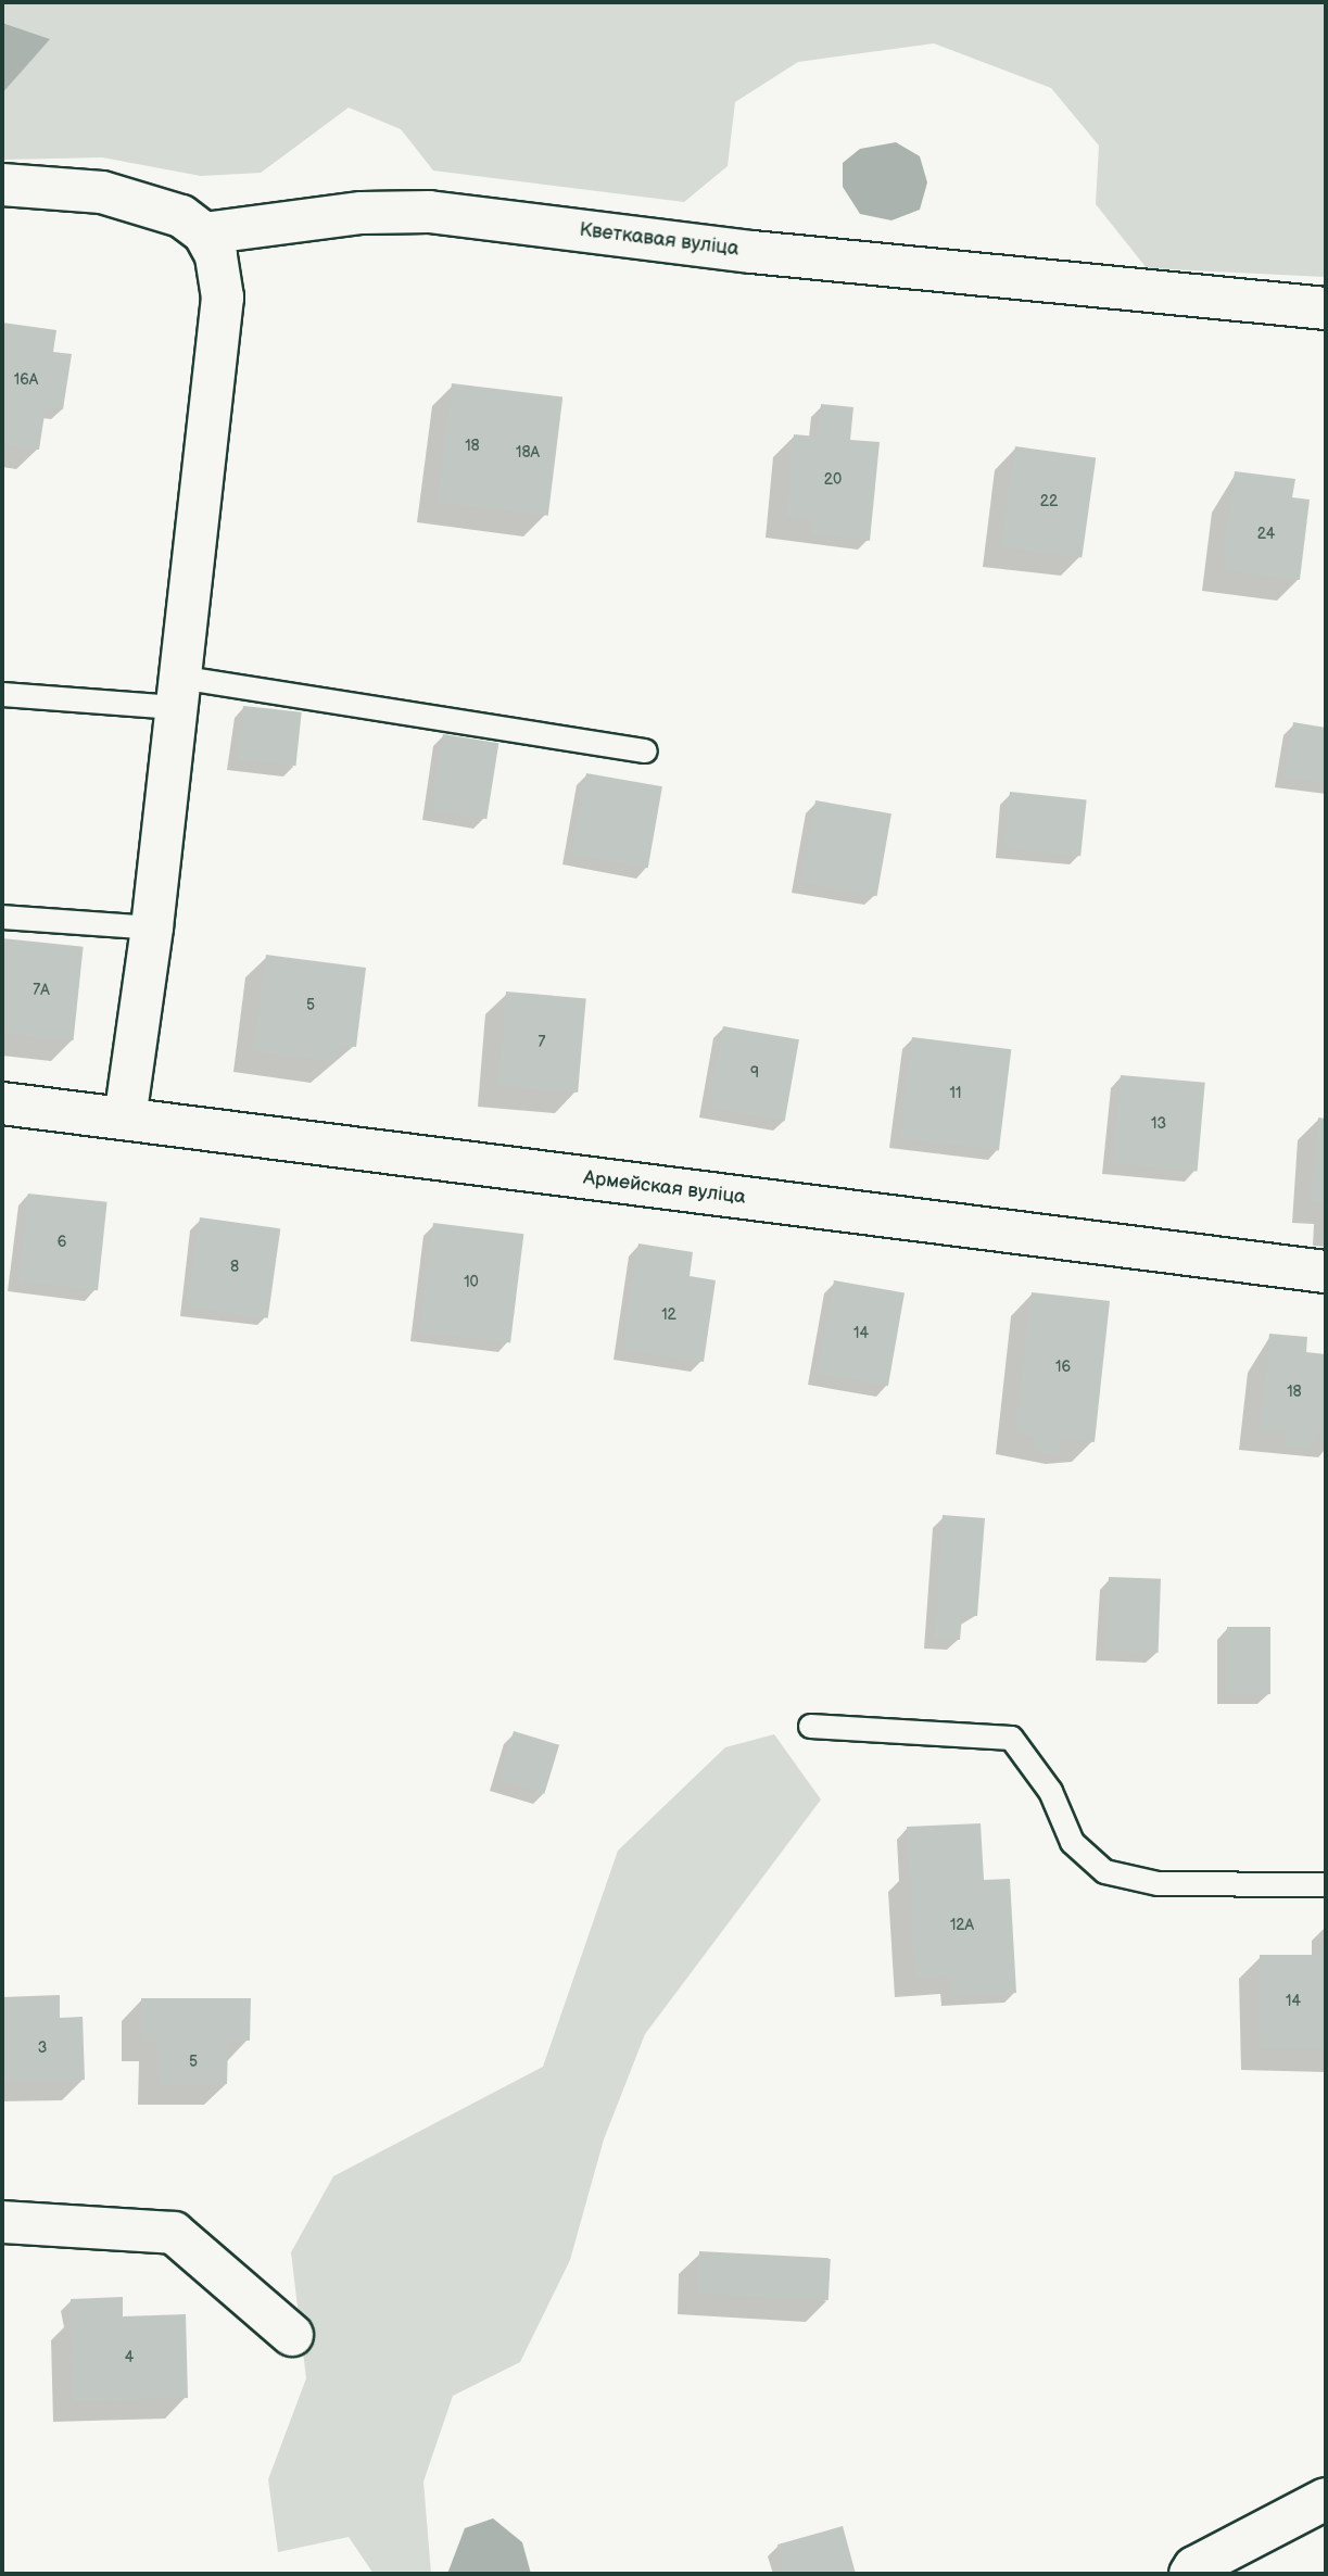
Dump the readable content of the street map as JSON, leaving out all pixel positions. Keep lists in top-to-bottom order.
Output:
{
  "streets": {
    "street": ["Кветкавая вуліца", "Армейская вуліца"]
  },
  "house_numbers": [
    "16А",
    "18",
    "18А",
    "20",
    "22",
    "24",
    "7А",
    "5",
    "7",
    "9",
    "11",
    "13",
    "6",
    "8",
    "10",
    "12",
    "14",
    "16",
    "18",
    "12А",
    "14",
    "3",
    "5",
    "4"
  ]
}
